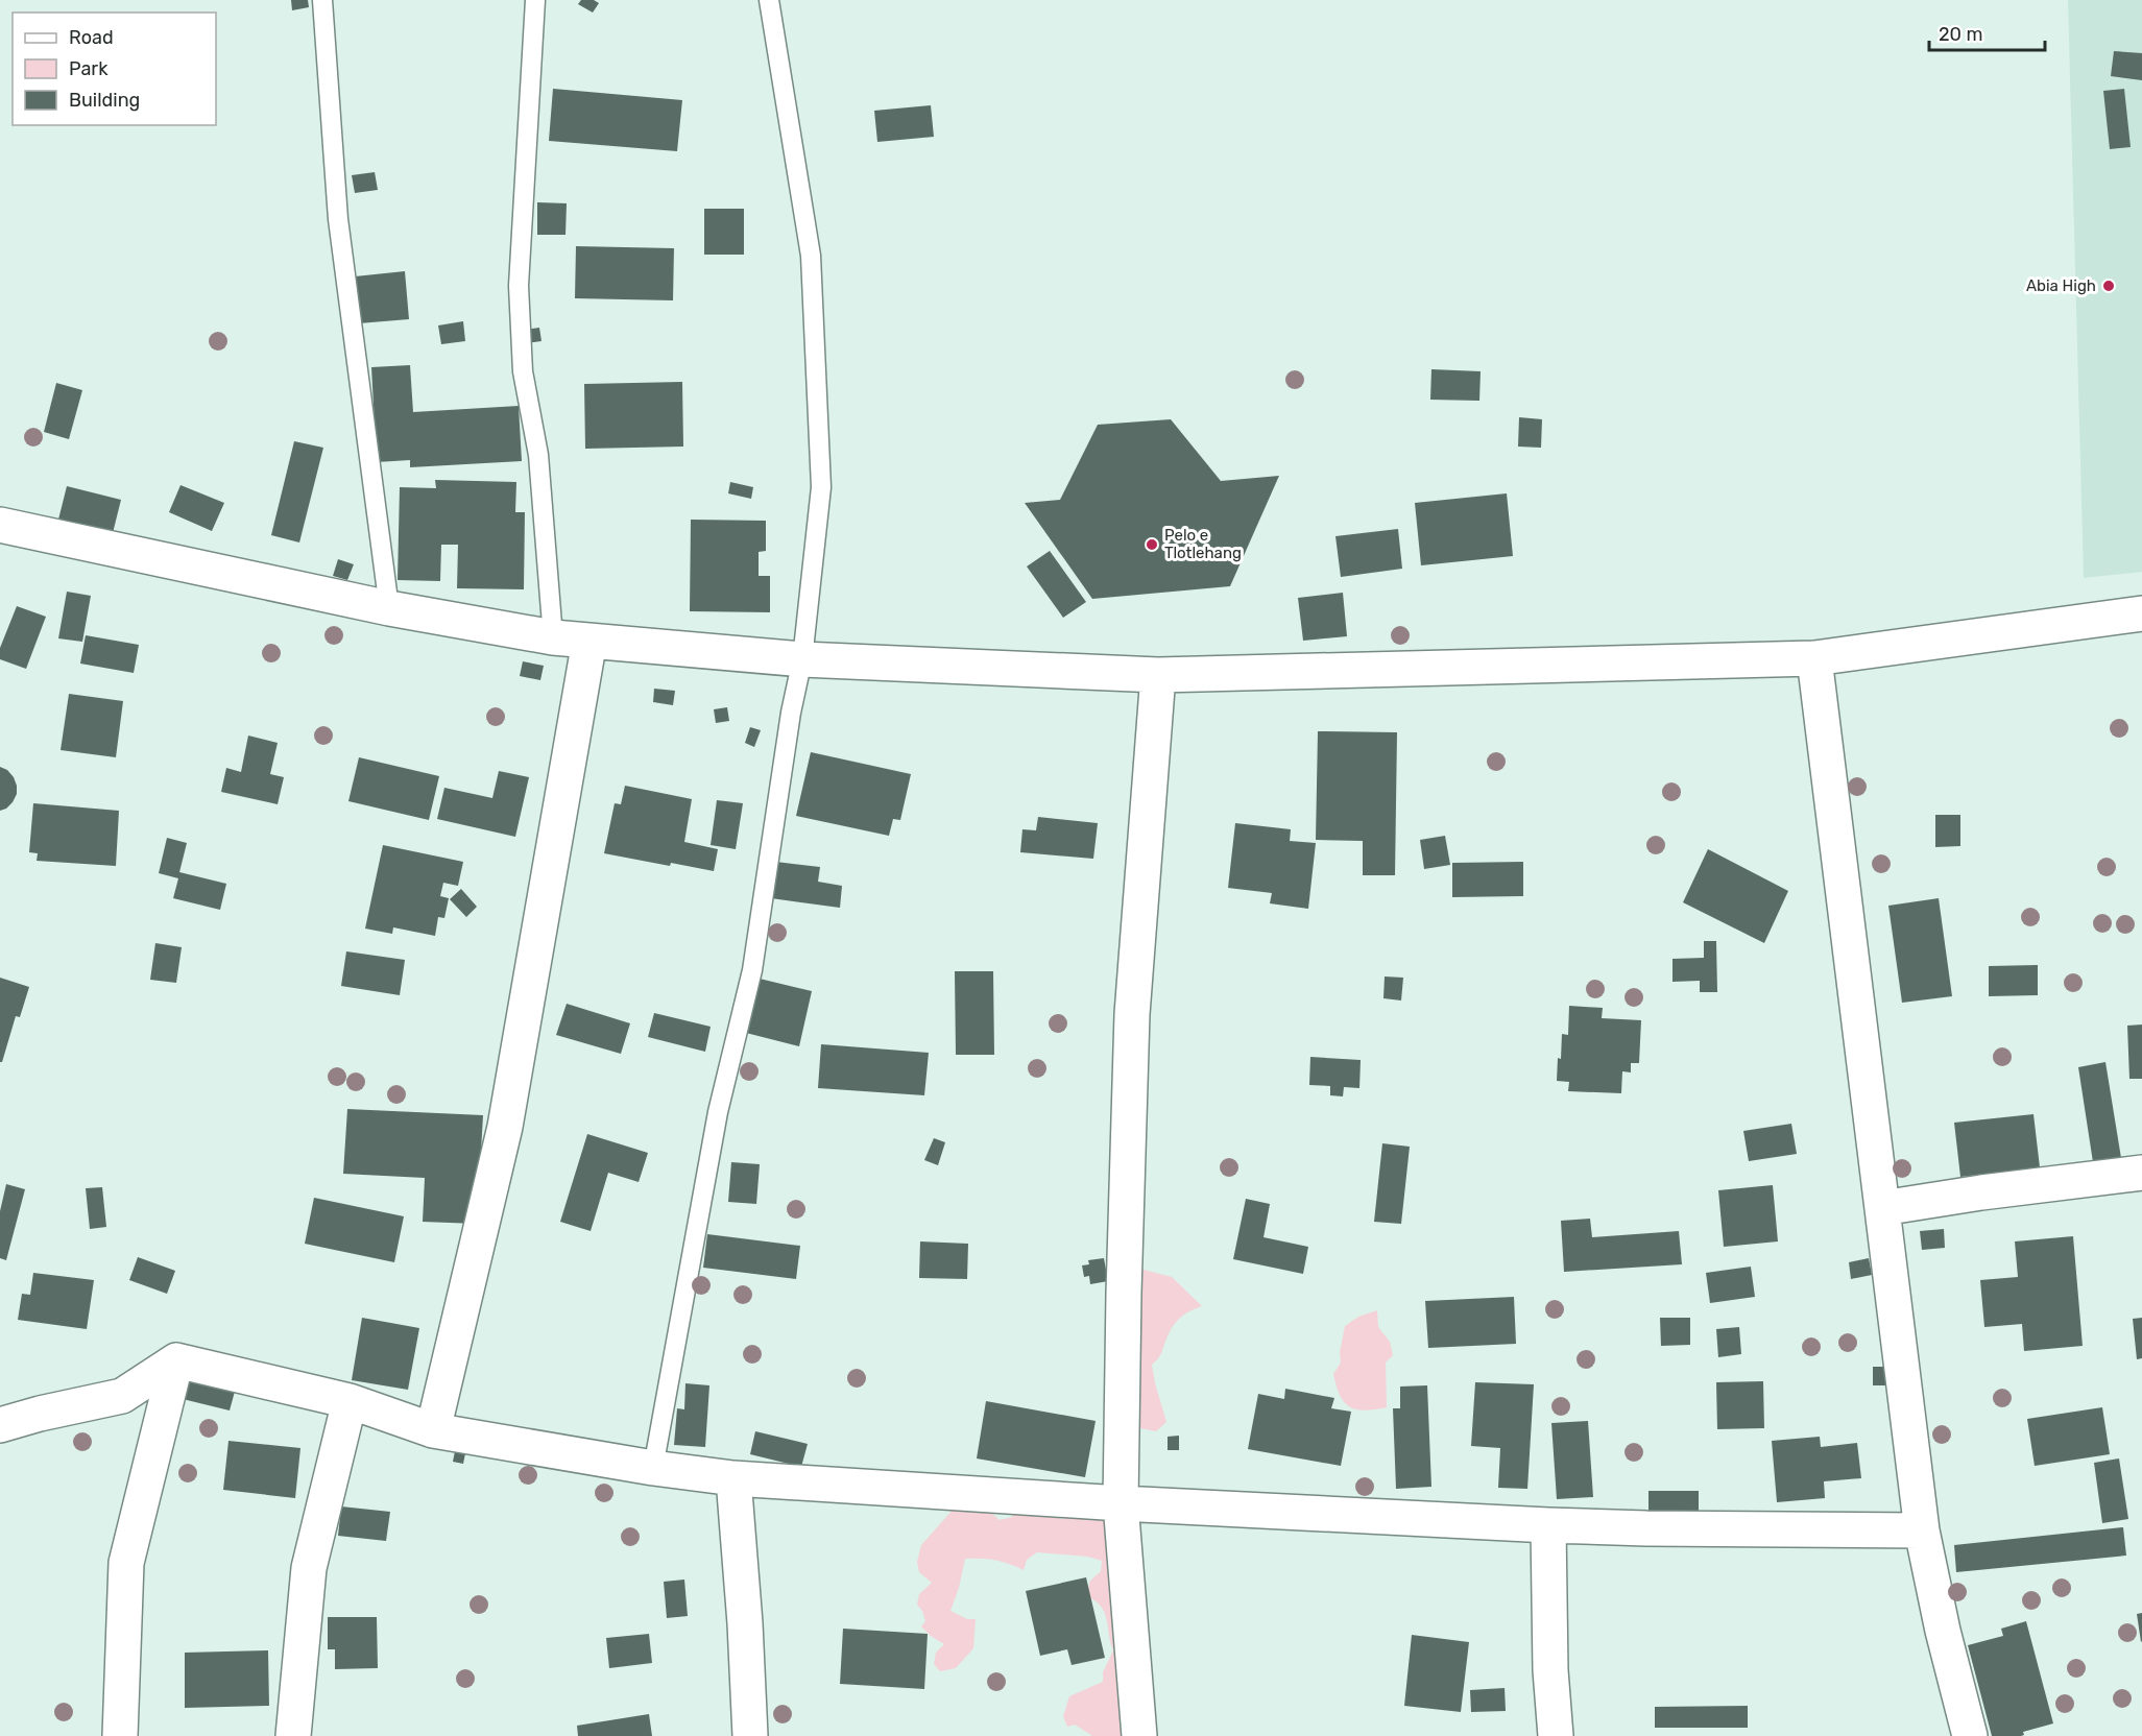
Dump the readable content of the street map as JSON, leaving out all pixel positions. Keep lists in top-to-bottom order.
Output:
{
  "places": ["Abia High", "Pelo e Tlotlehang"],
  "legend": ["Road", "Park", "Building"],
  "scale_bar": "20 m"
}
